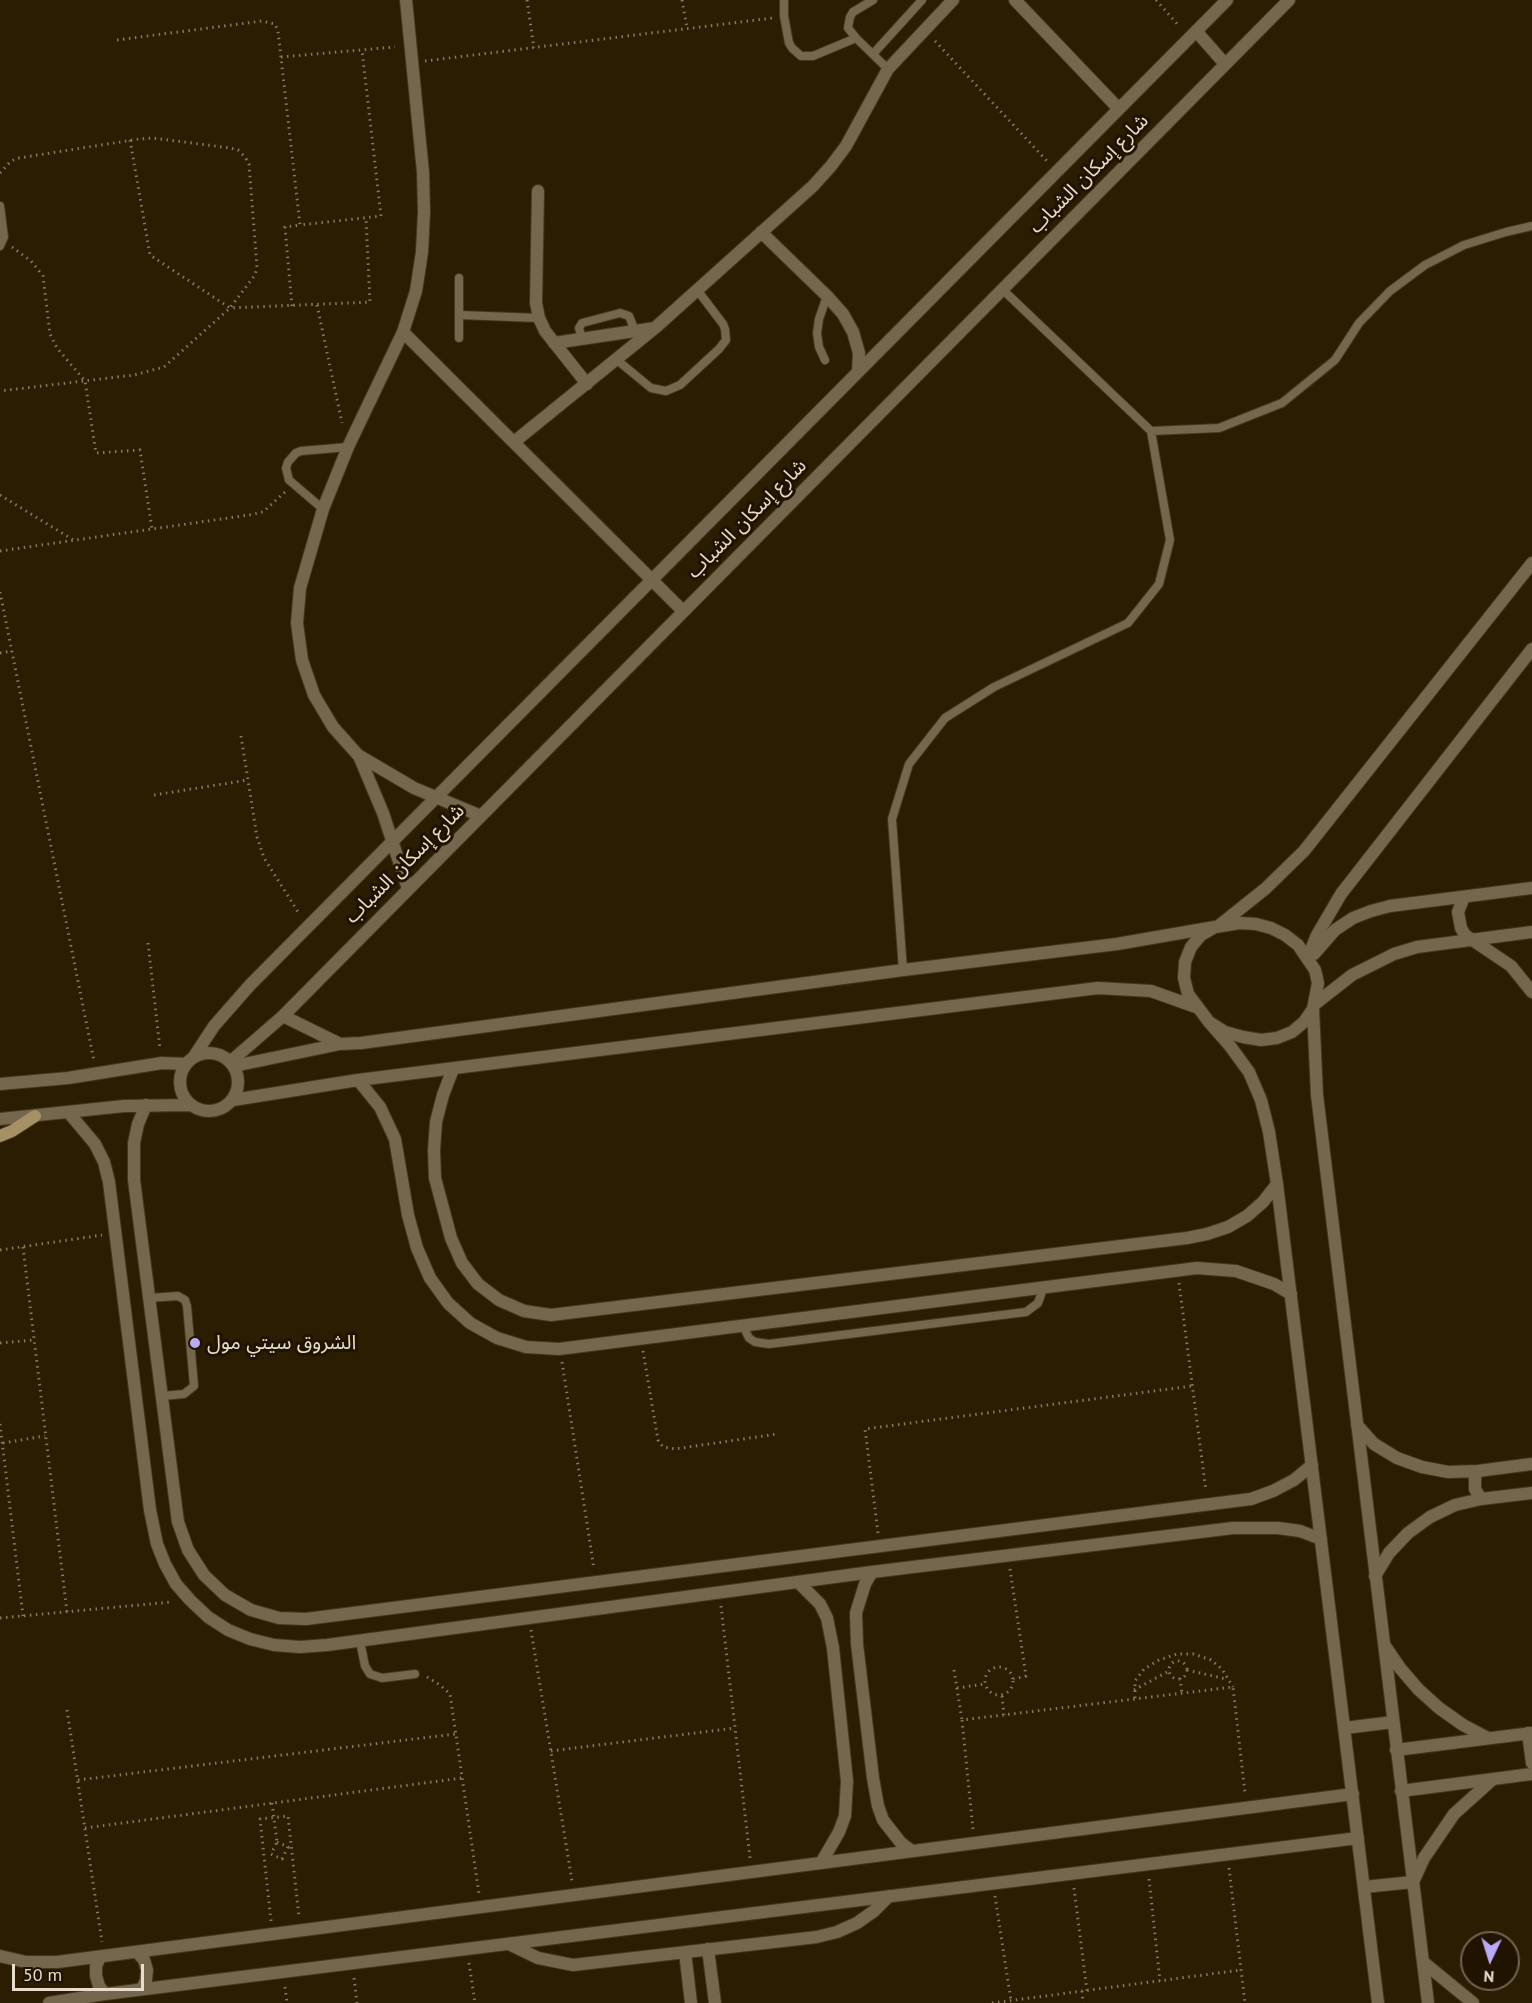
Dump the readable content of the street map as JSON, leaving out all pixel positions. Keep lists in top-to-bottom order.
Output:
{
  "streets": {
    "street": ["شارع إسكان الشباب"]
  },
  "places": ["الشروق سيتي مول"],
  "scale_bar": "50 m",
  "north": "bottom"
}
